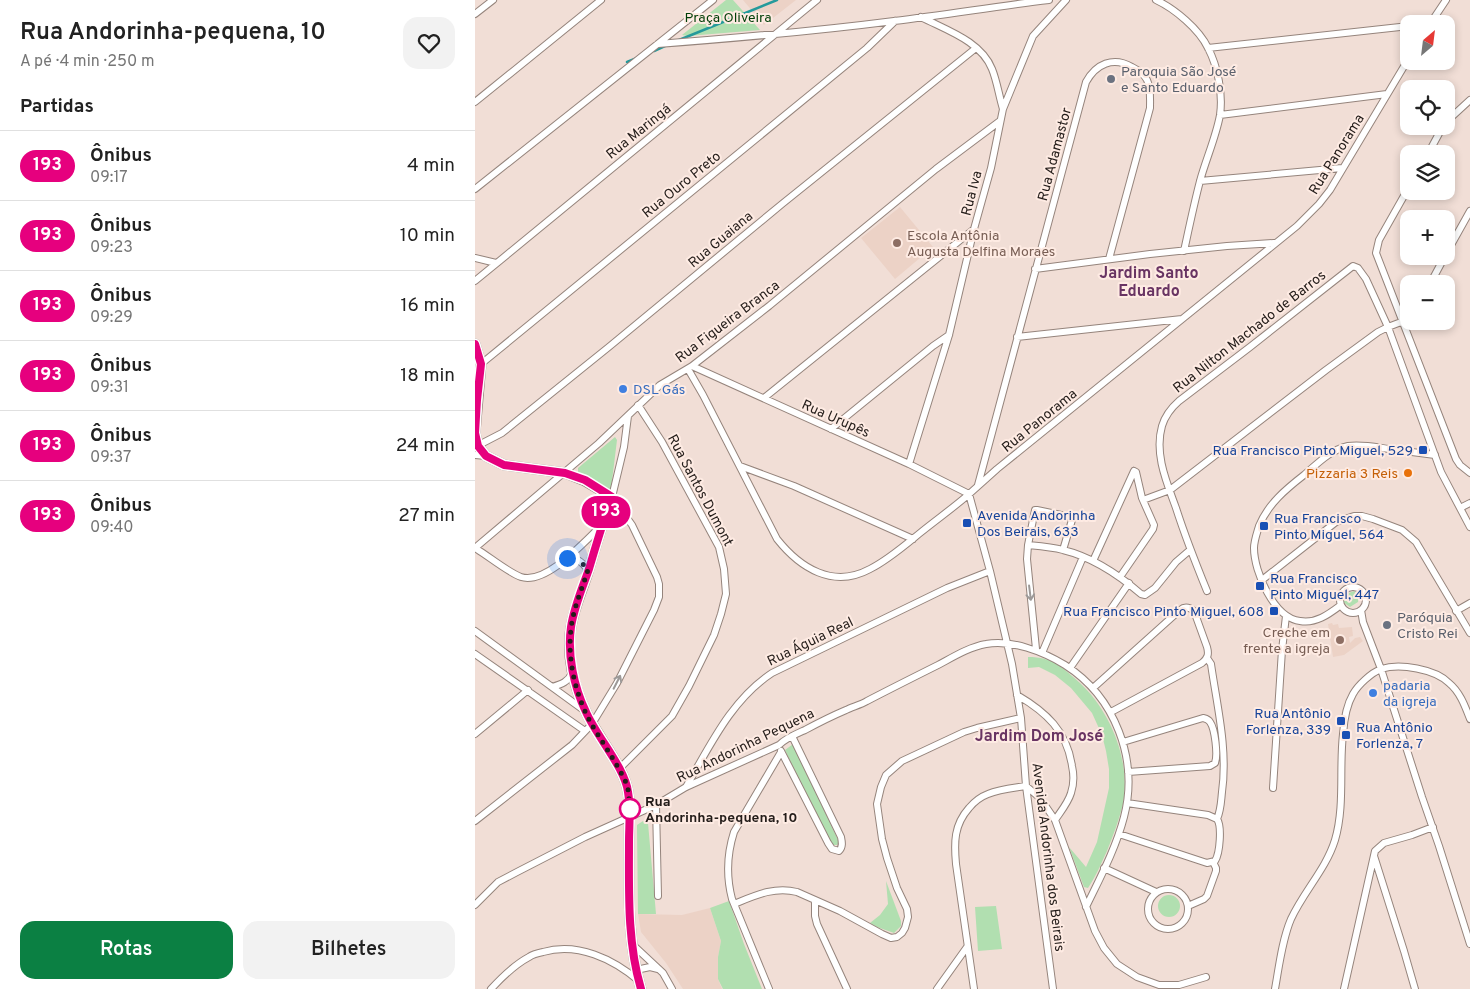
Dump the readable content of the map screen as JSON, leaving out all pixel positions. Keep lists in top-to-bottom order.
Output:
{
  "streets": {
    "street": [
      "Rua Maringá",
      "Rua Adamastor",
      "Rua Panorama",
      "Rua Ouro Preto",
      "Rua Iva",
      "Rua Guaiana",
      "Rua Figueira Branca",
      "Rua Nilton Machado de Barros",
      "Rua Urupês",
      "Rua Santos Dumont",
      "Rua Águia Real",
      "Rua Andorinha Pequena",
      "Avenida Andorinha dos Beirais"
    ]
  },
  "crossings": [
    ["Rua Adamastor", "Rua Panorama"],
    ["Rua Panorama", "Rua Figueira Branca"],
    ["Rua Panorama", "Rua Urupês"],
    ["Rua Panorama", "Avenida Andorinha dos Beirais"],
    ["Rua Iva", "Rua Figueira Branca"],
    ["Rua Iva", "Rua Urupês"],
    ["Rua Figueira Branca", "Rua Urupês"],
    ["Rua Figueira Branca", "Rua Santos Dumont"],
    ["Rua Urupês", "Avenida Andorinha dos Beirais"],
    ["Rua Águia Real", "Rua Andorinha Pequena"],
    ["Rua Águia Real", "Avenida Andorinha dos Beirais"],
    ["Rua Andorinha Pequena", "Avenida Andorinha dos Beirais"]
  ],
  "districts": ["Jardim Santo Eduardo", "Jardim Dom José"],
  "parks": ["Praça Oliveira"],
  "places": {
    "other": [
      "Paroquia São José e Santo Eduardo",
      "Escola Antônia Augusta Delfina Moraes",
      "DSL Gás",
      "Pizzaria 3 Reis",
      "Paróquia Cristo Rei",
      "Creche em frente a igreja",
      "padaria da igreja",
      "Rua Andorinha-pequena, 10"
    ],
    "transit": [
      "Rua Francisco Pinto Miguel, 529",
      "Avenida Andorinha Dos Beirais, 633",
      "Rua Francisco Pinto Miguel, 564",
      "Rua Francisco Pinto Miguel, 447",
      "Rua Francisco Pinto Miguel, 608",
      "Rua Antônio Forlenza, 339",
      "Rua Antônio Forlenza, 7"
    ]
  },
  "lines": ["bus line 193"],
  "north": "top right",
  "page": {
    "heading": [
      ["Rua Andorinha-pequena, 10", "A pé · 4 min · 250 m"],
      "Partidas"
    ],
    "on_map": "193",
    "map_buttons": ["+", "−"],
    "list": [
      {
        "mark": "193",
        "name": "Ônibus",
        "note": "09:17",
        "value": "4 min"
      },
      {
        "mark": "193",
        "name": "Ônibus",
        "note": "09:23",
        "value": "10 min"
      },
      {
        "mark": "193",
        "name": "Ônibus",
        "note": "09:29",
        "value": "16 min"
      },
      {
        "mark": "193",
        "name": "Ônibus",
        "note": "09:31",
        "value": "18 min"
      },
      {
        "mark": "193",
        "name": "Ônibus",
        "note": "09:37",
        "value": "24 min"
      },
      {
        "mark": "193",
        "name": "Ônibus",
        "note": "09:40",
        "value": "27 min"
      }
    ],
    "buttons": ["Rotas", "Bilhetes"]
  }
}
